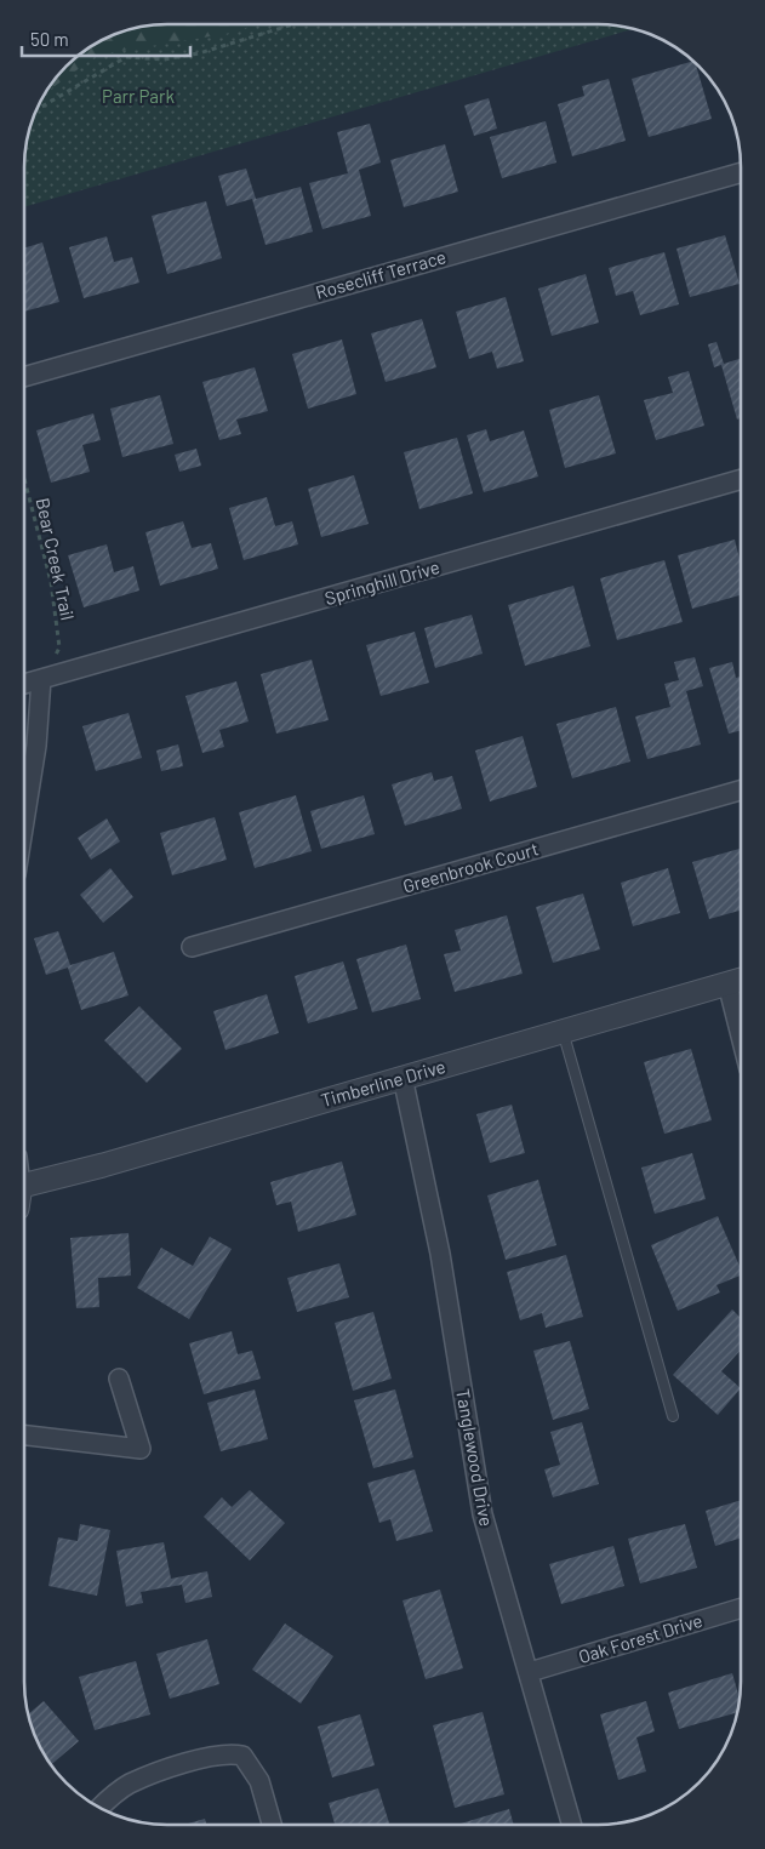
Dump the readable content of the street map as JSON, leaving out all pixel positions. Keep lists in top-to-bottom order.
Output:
{
  "streets": {
    "street": [
      "Rosecliff Terrace",
      "Springhill Drive",
      "Greenbrook Court",
      "Timberline Drive",
      "Tanglewood Drive",
      "Oak Forest Drive"
    ],
    "path": ["Bear Creek Trail"]
  },
  "crossings": [
    ["Bear Creek Trail", "Springhill Drive"],
    ["Timberline Drive", "Tanglewood Drive"],
    ["Tanglewood Drive", "Oak Forest Drive"]
  ],
  "parks": ["Parr Park"],
  "scale_bar": "50 m"
}
